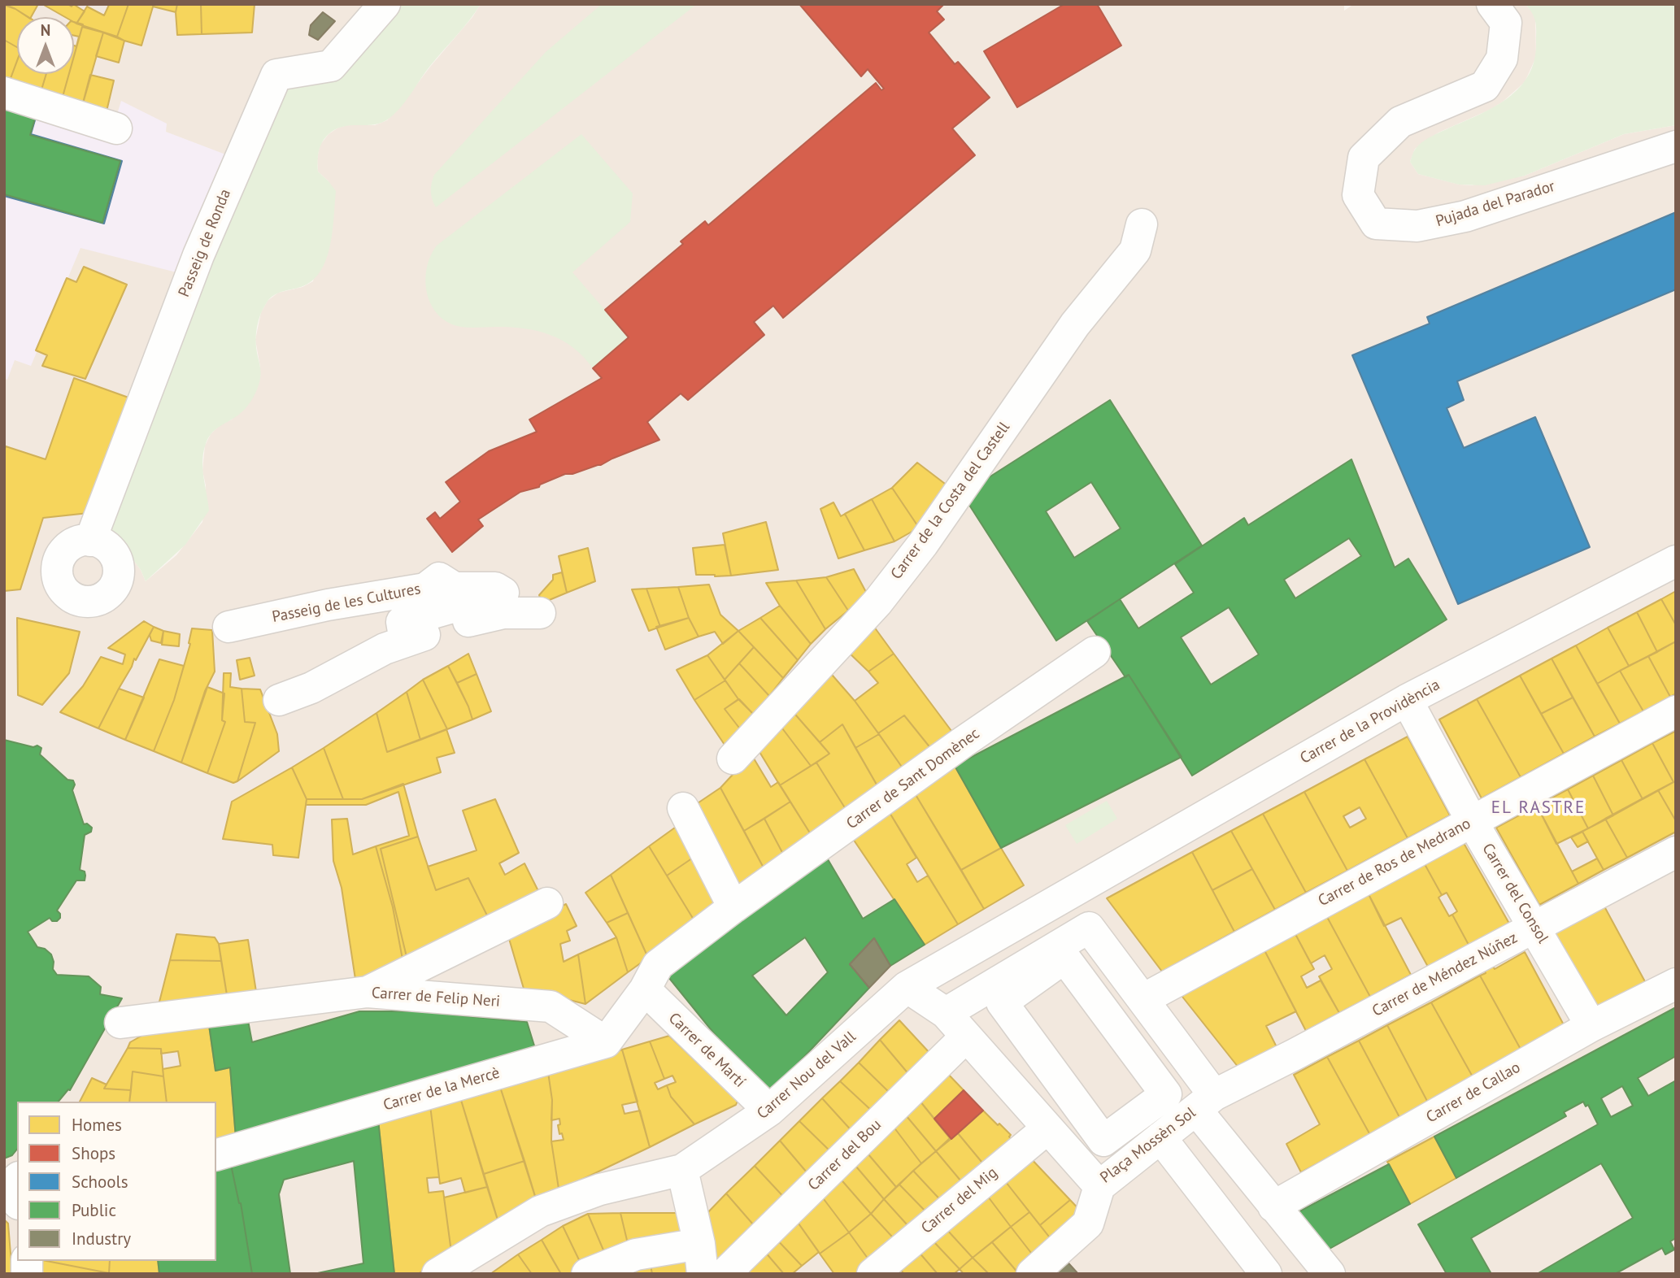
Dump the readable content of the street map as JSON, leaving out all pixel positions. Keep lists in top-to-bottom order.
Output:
{
  "streets": {
    "street": [
      "Pujada del Parador",
      "Passeig de Ronda",
      "Carrer de la Costa del Castell",
      "Passeig de les Cultures",
      "Carrer de la Providència",
      "Carrer de Sant Domènec",
      "Carrer de Ros de Medrano",
      "Carrer del Consol",
      "Carrer de Méndez Núñez",
      "Carrer de Felip Neri",
      "Carrer de Martí",
      "Carrer Nou del Vall",
      "Carrer de la Mercè",
      "Carrer de Callao",
      "Plaça Mossèn Sol",
      "Carrer del Bou",
      "Carrer del Mig"
    ]
  },
  "crossings": [
    ["Carrer de la Providència", "Carrer del Consol"],
    ["Carrer de la Providència", "Carrer Nou del Vall"],
    ["Carrer de Sant Domènec", "Carrer de Martí"],
    ["Carrer de Ros de Medrano", "Carrer del Consol"],
    ["Carrer del Consol", "Carrer de Méndez Núñez"],
    ["Carrer del Consol", "Carrer de Callao"],
    ["Carrer de Méndez Núñez", "Plaça Mossèn Sol"],
    ["Carrer de Felip Neri", "Carrer de la Mercè"],
    ["Carrer de Martí", "Carrer Nou del Vall"],
    ["Carrer Nou del Vall", "Plaça Mossèn Sol"],
    ["Plaça Mossèn Sol", "Carrer del Bou"],
    ["Plaça Mossèn Sol", "Carrer del Mig"]
  ],
  "districts": ["EL RASTRE"],
  "legend": [
    "Homes",
    "Shops",
    "Schools",
    "Public",
    "Industry"
  ],
  "north": "top"
}
